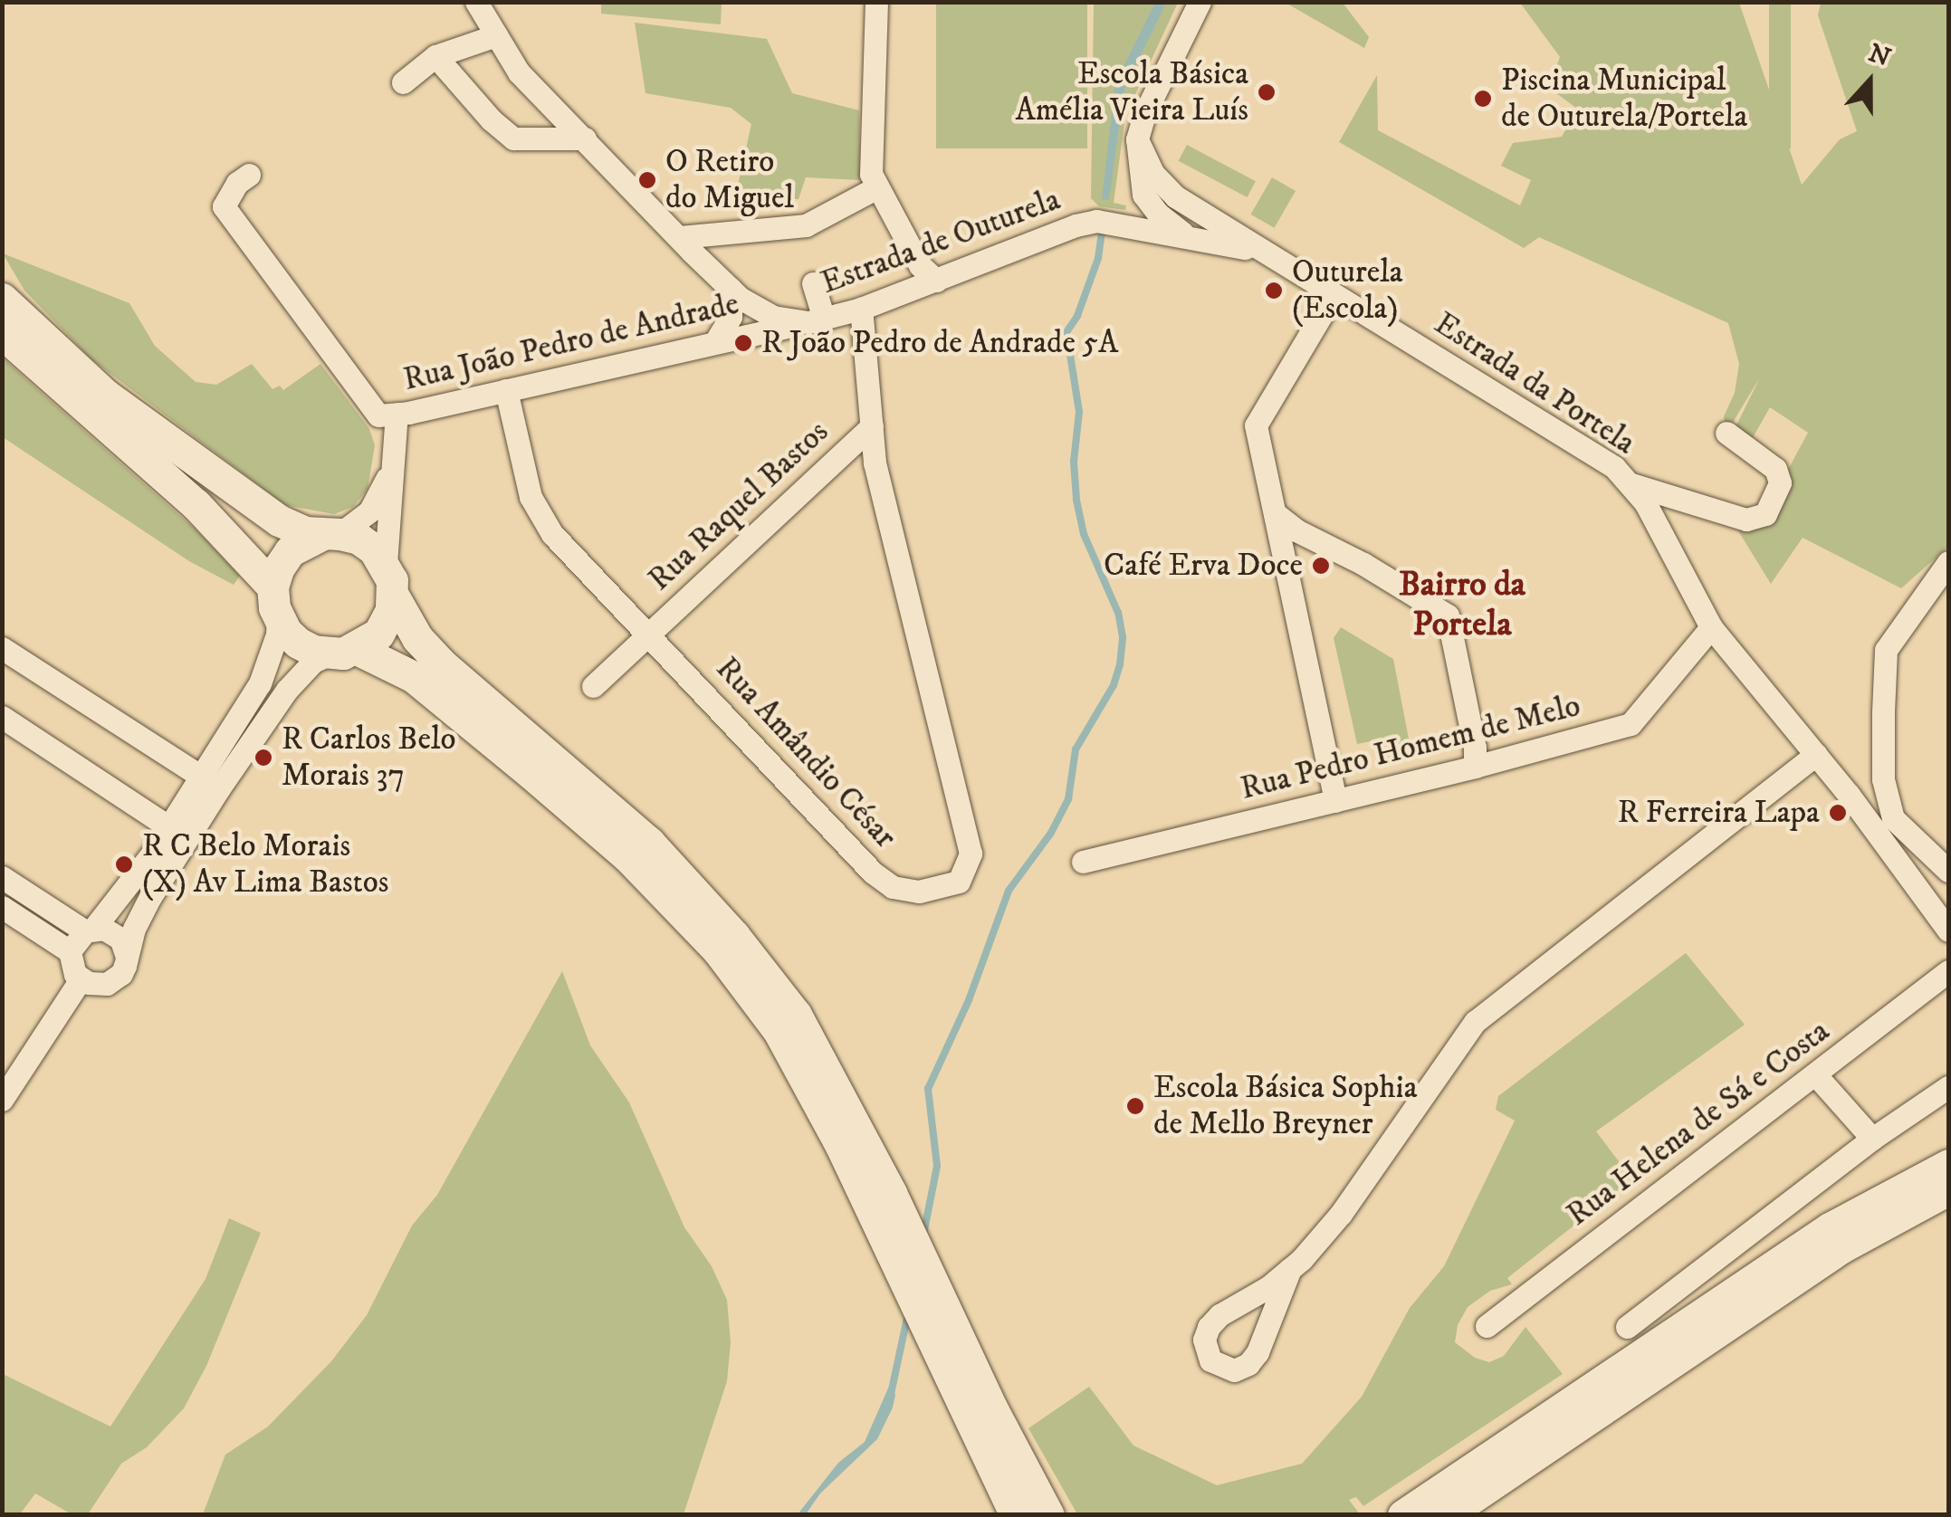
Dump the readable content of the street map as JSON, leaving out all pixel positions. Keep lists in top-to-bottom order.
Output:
{
  "streets": {
    "street": [
      "Estrada de Outurela",
      "Rua João Pedro de Andrade",
      "Estrada da Portela",
      "Rua Raquel Bastos",
      "Rua Pedro Homem de Melo",
      "Rua Amândio César",
      "Rua Helena de Sá e Costa"
    ]
  },
  "crossings": [
    ["Estrada de Outurela", "Rua João Pedro de Andrade"],
    ["Estrada de Outurela", "Estrada da Portela"],
    ["Estrada de Outurela", "Rua Amândio César"],
    ["Rua João Pedro de Andrade", "Rua Amândio César"],
    ["Estrada da Portela", "Rua Pedro Homem de Melo"],
    ["Rua Raquel Bastos", "Rua Amândio César"]
  ],
  "districts": ["Bairro da Portela"],
  "places": [
    "Escola Básica Amélia Vieira Luís",
    "Piscina Municipal de Outurela/Portela",
    "O Retiro do Miguel",
    "Outurela (Escola)",
    "R João Pedro de Andrade 5A",
    "Café Erva Doce",
    "R Carlos Belo Morais 37",
    "R Ferreira Lapa",
    "R C Belo Morais (X) Av Lima Bastos",
    "Escola Básica Sophia de Mello Breyner"
  ],
  "north": "top"
}
